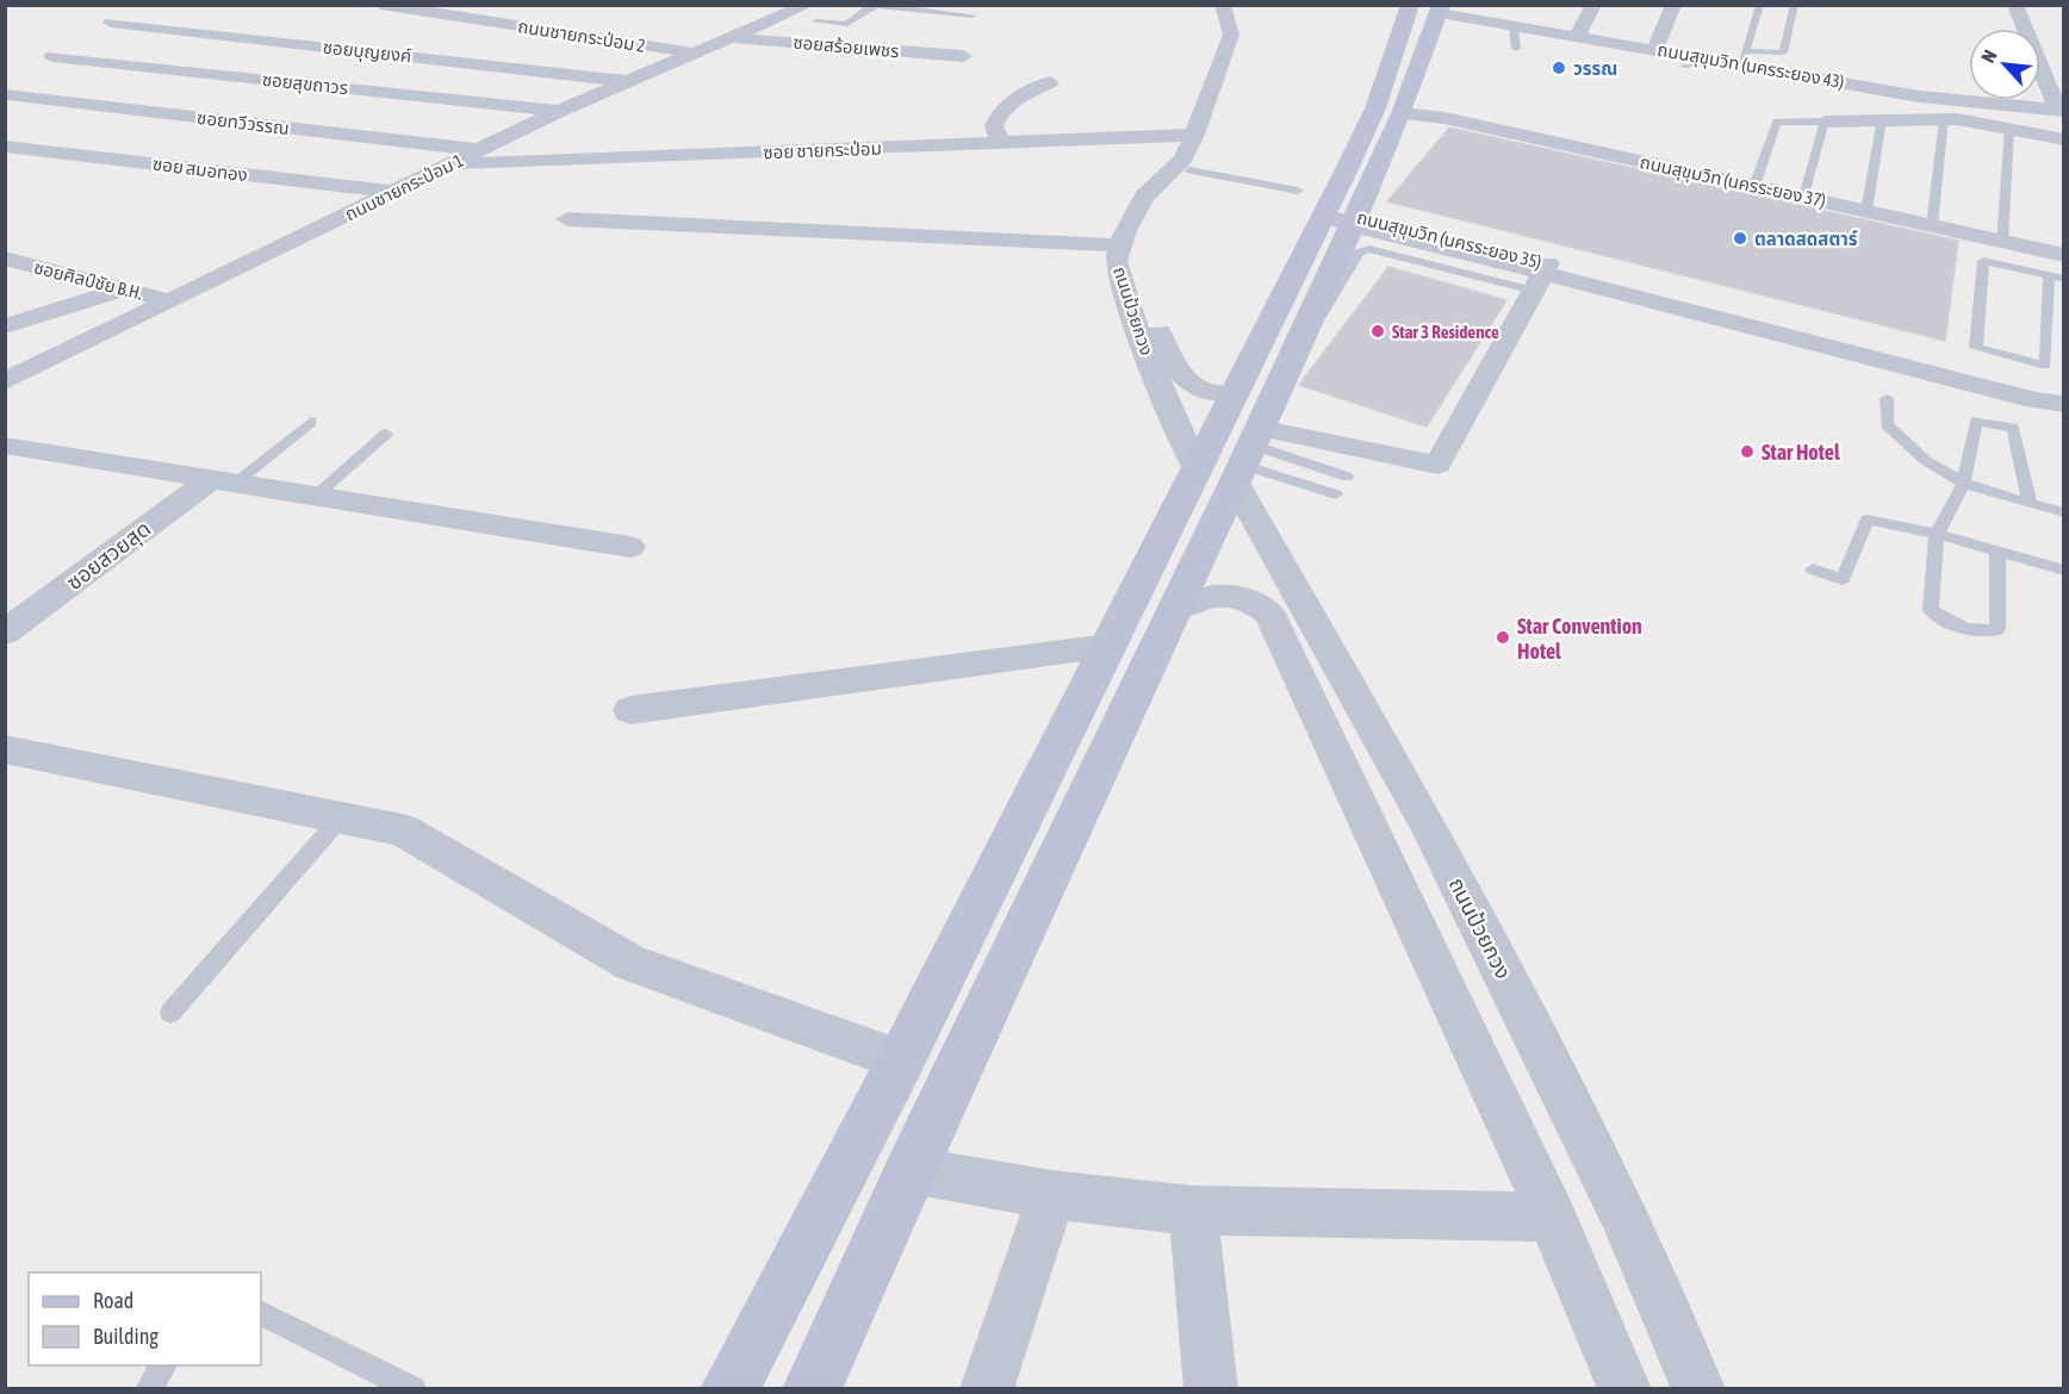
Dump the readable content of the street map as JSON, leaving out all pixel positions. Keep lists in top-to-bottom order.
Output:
{
  "streets": {
    "street": [
      "ถนนชายกระป่อม 2",
      "ซอยสร้อยเพชร",
      "ซอยบุญยงค์",
      "ถนนสุขุมวิท (นครระยอง 43)",
      "ซอยสุขถาวร",
      "ซอยทวีวรรณ",
      "ซอย ชายกระป่อม",
      "ซอย สมอทอง",
      "ถนนสุขุมวิท (นครระยอง 37)",
      "ถนนชายกระป่อม 1",
      "ถนนสุขุมวิท (นครระยอง 35)",
      "ซอยศิลป์ชัย B.H.",
      "ถนนป้วยกวง",
      "ซอยสวยสุด"
    ]
  },
  "crossings": [
    ["ถนนชายกระป่อม 2", "ถนนชายกระป่อม 1"],
    ["ซอยสร้อยเพชร", "ถนนชายกระป่อม 1"],
    ["ซอยบุญยงค์", "ถนนชายกระป่อม 1"],
    ["ซอยสุขถาวร", "ถนนชายกระป่อม 1"],
    ["ซอยทวีวรรณ", "ถนนชายกระป่อม 1"],
    ["ซอย ชายกระป่อม", "ถนนชายกระป่อม 1"],
    ["ซอย ชายกระป่อม", "ถนนป้วยกวง"],
    ["ซอย สมอทอง", "ถนนชายกระป่อม 1"],
    ["ถนนชายกระป่อม 1", "ซอยศิลป์ชัย B.H."]
  ],
  "places": [
    "วรรณ",
    "ตลาดสดสตาร์",
    "Star 3 Residence",
    "Star Hotel",
    "Star Convention Hotel"
  ],
  "legend": ["Road", "Building"],
  "north": "top left"
}
